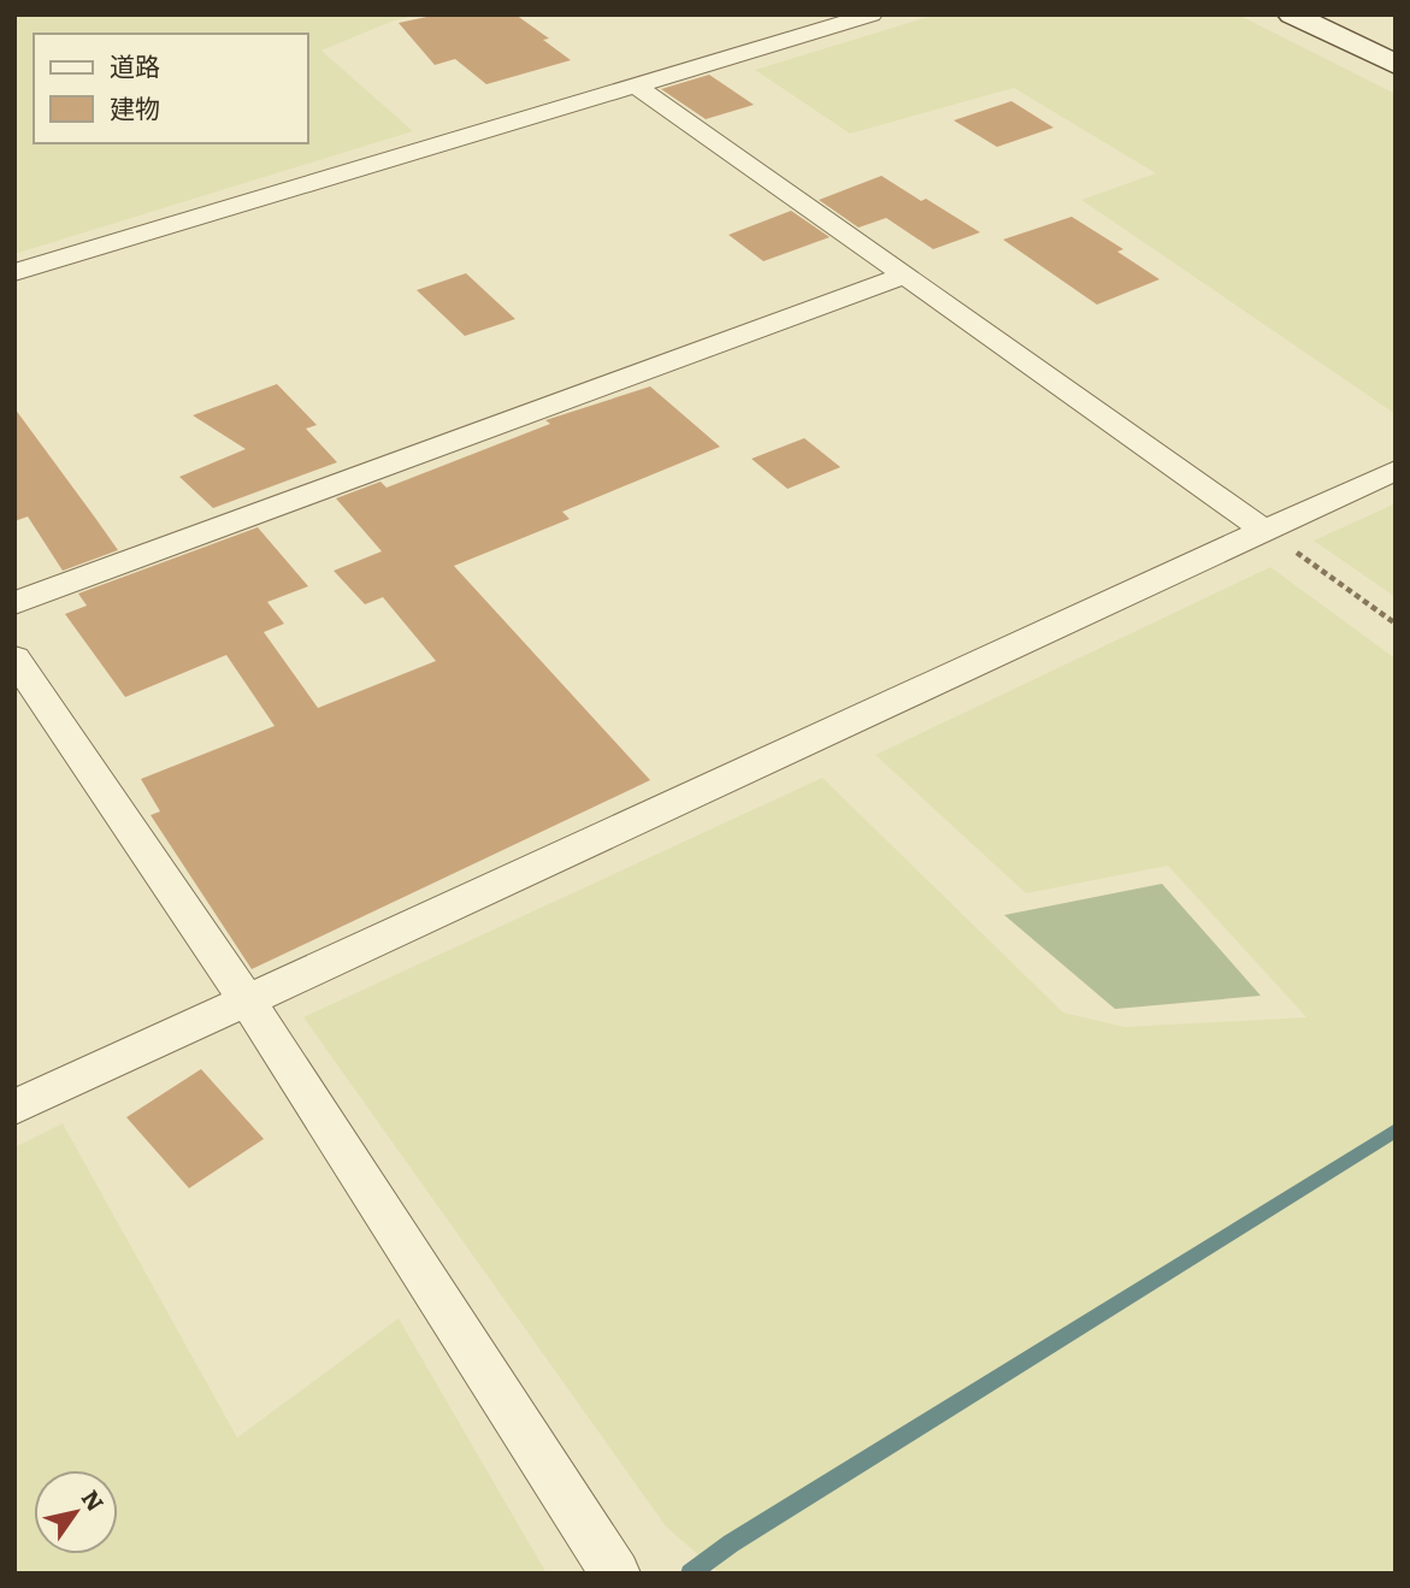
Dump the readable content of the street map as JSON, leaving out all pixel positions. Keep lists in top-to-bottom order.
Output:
{
  "legend": ["道路", "建物"],
  "north": "top right"
}
